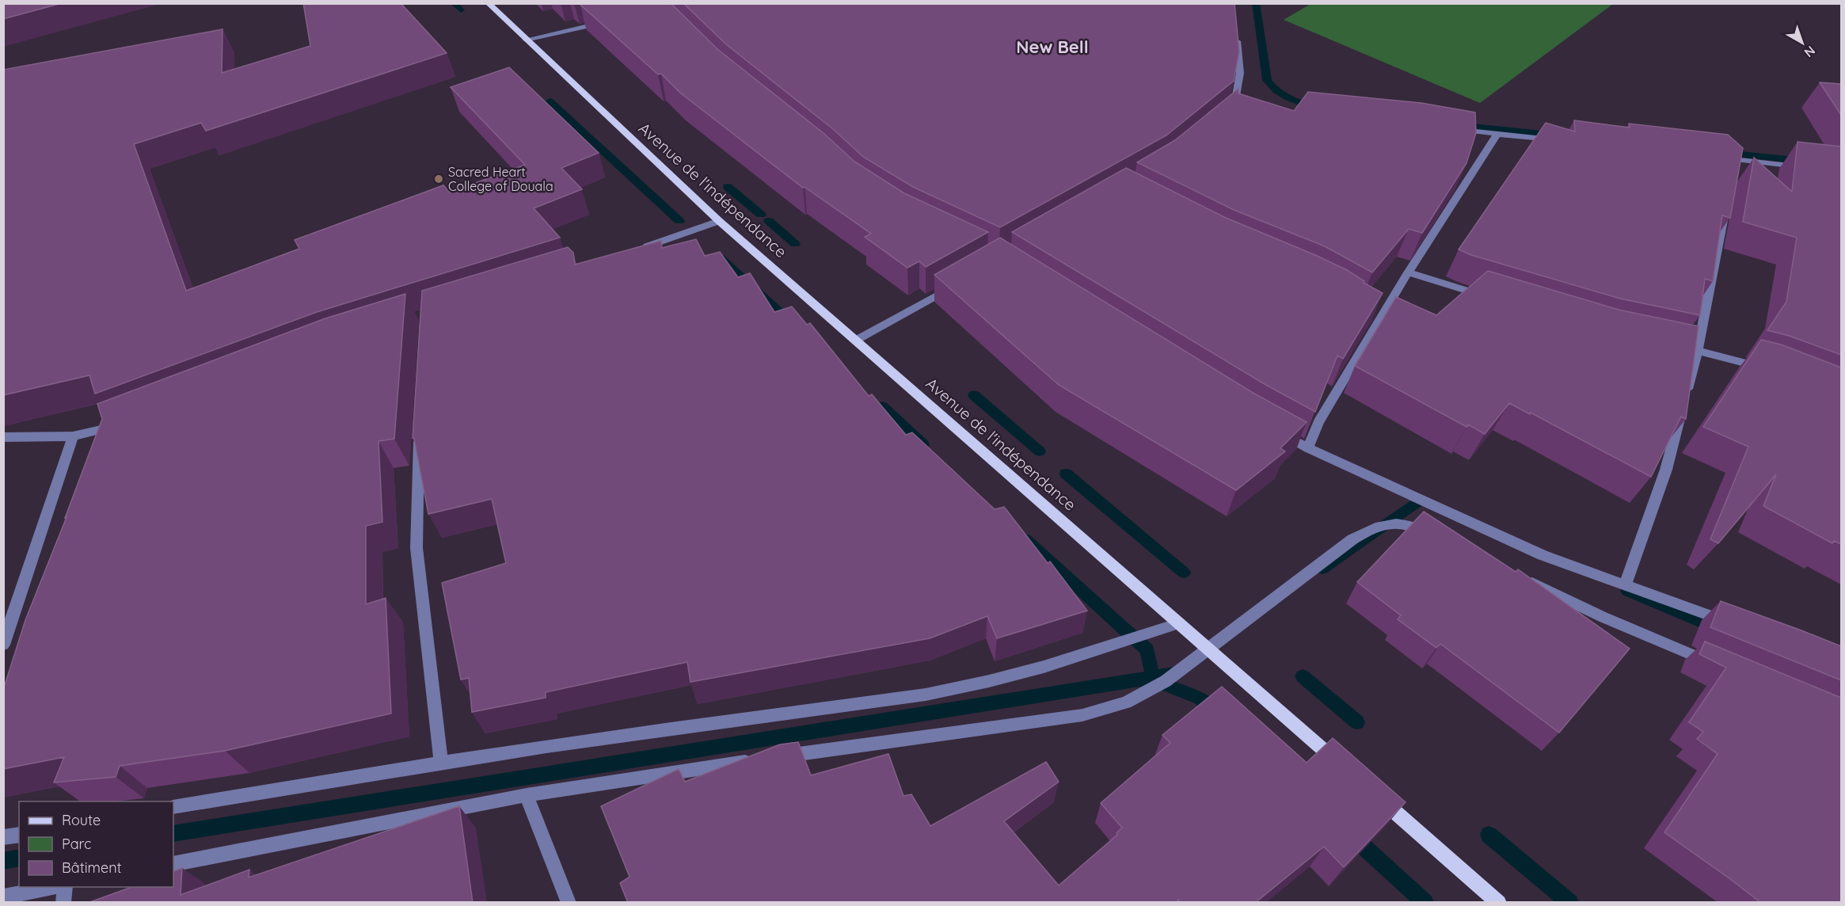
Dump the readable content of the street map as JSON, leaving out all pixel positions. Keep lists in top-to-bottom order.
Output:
{
  "streets": {
    "main road": ["Avenue de l'indépendance"]
  },
  "districts": ["New Bell"],
  "places": ["Sacred Heart College of Douala"],
  "legend": ["Route", "Parc", "Bâtiment"],
  "north": "bottom right"
}
